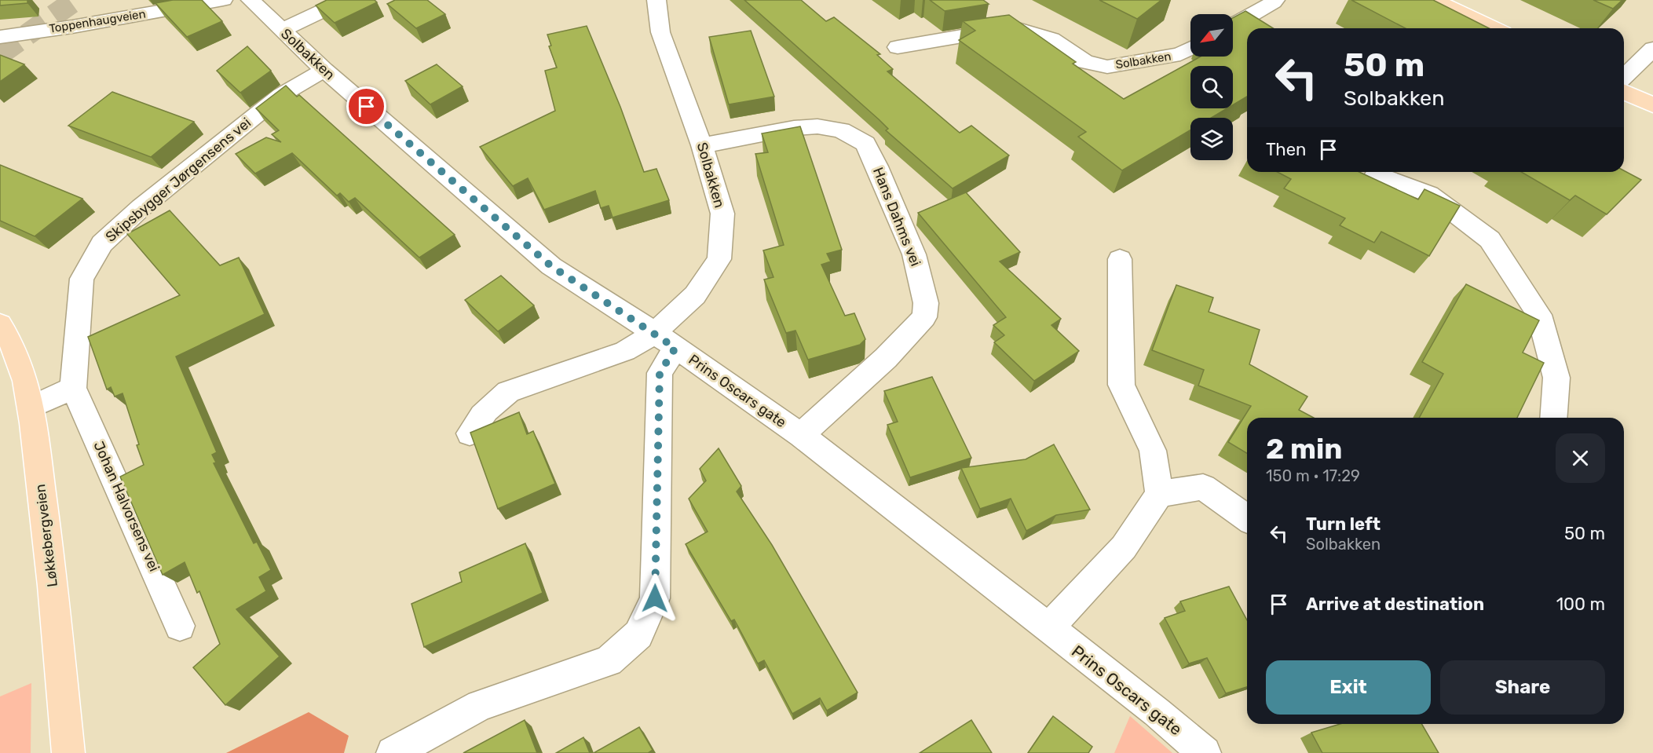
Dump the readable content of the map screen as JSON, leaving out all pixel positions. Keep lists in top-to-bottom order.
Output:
{
  "streets": {
    "main road": ["Løkkebergveien"],
    "street": [
      "Toppenhaugveien",
      "Solbakken",
      "Skipsbygger Jørgensens vei",
      "Hans Dahms vei",
      "Prins Oscars gate",
      "Johan Halvorsens vei"
    ]
  },
  "crossings": [
    ["Solbakken", "Skipsbygger Jørgensens vei"],
    ["Solbakken", "Hans Dahms vei"],
    ["Solbakken", "Prins Oscars gate"],
    ["Skipsbygger Jørgensens vei", "Johan Halvorsens vei"],
    ["Hans Dahms vei", "Prins Oscars gate"]
  ],
  "north": "bottom left",
  "page": {
    "turn": ["50 m", "Solbakken"],
    "then": "Then",
    "heading": ["2 min", "150 m · 17:29"],
    "list": [
      {
        "name": "Turn left",
        "note": "Solbakken",
        "value": "50 m"
      },
      {
        "name": "Arrive at destination",
        "value": "100 m"
      }
    ],
    "buttons": ["Exit", "Share"]
  }
}
